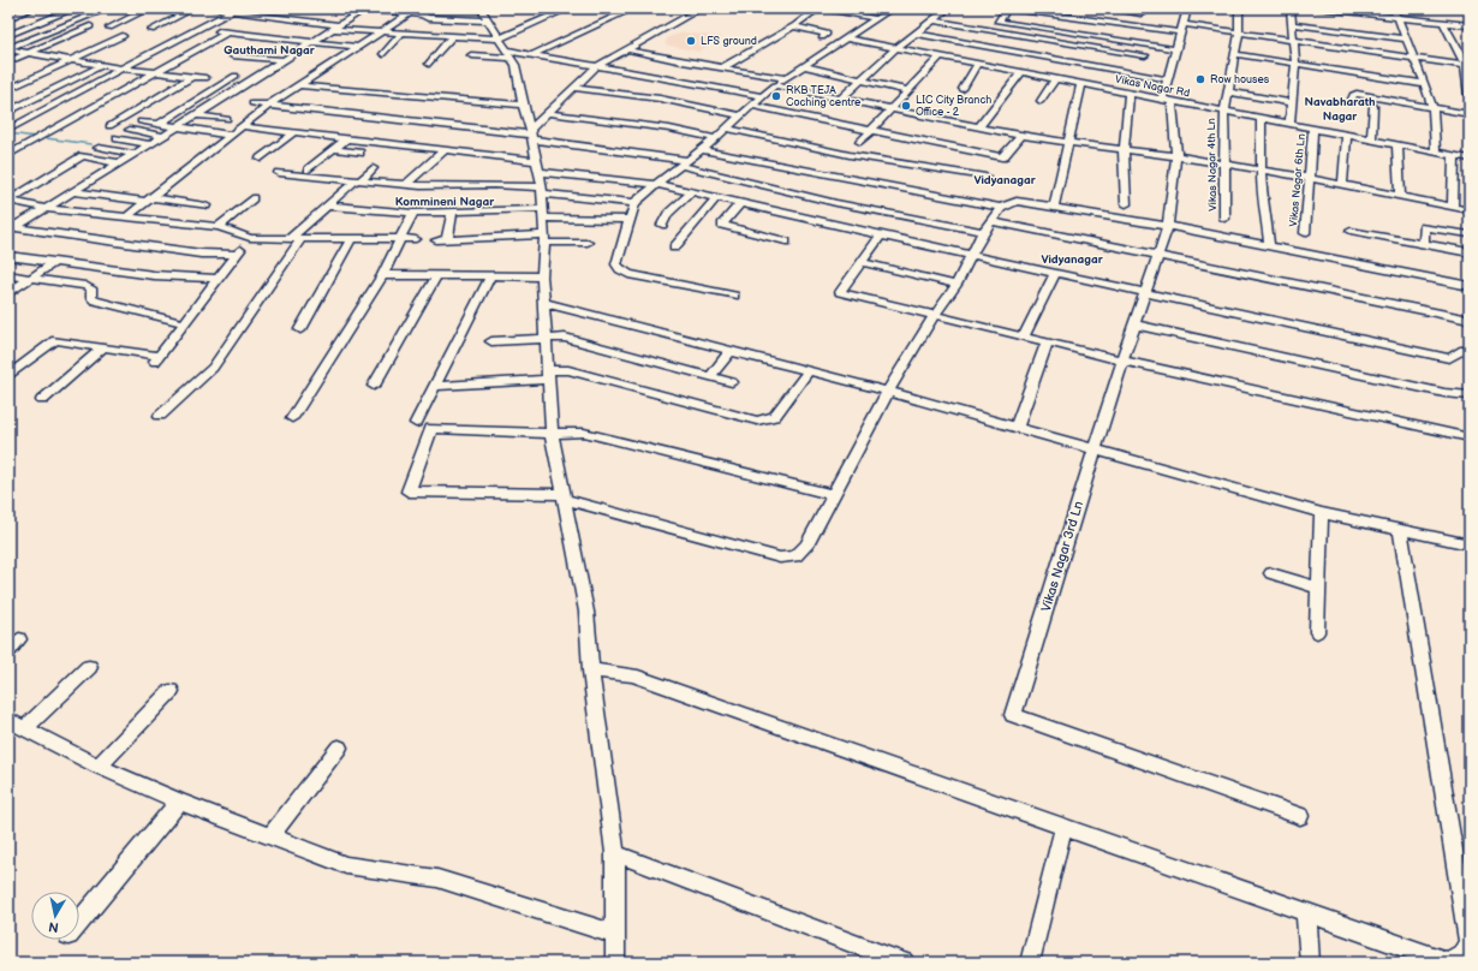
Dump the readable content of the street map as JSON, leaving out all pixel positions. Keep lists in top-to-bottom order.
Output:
{
  "streets": {
    "street": [
      "Vikas Nagar Rd",
      "Vikas Nagar 4th Ln",
      "Vikas Nagar 6th Ln",
      "Vikas Nagar 3rd Ln"
    ]
  },
  "crossings": [
    ["Vikas Nagar Rd", "Vikas Nagar 4th Ln"],
    ["Vikas Nagar Rd", "Vikas Nagar 6th Ln"],
    ["Vikas Nagar Rd", "Vikas Nagar 3rd Ln"]
  ],
  "districts": [
    "Gauthami Nagar",
    "Navabharath Nagar",
    "Vidyanagar",
    "Kommineni Nagar",
    "Vidyanagar"
  ],
  "places": [
    "LFS ground",
    "Row houses",
    "RKB TEJA Coching centre",
    "LIC City Branch Office - 2"
  ],
  "north": "bottom"
}
